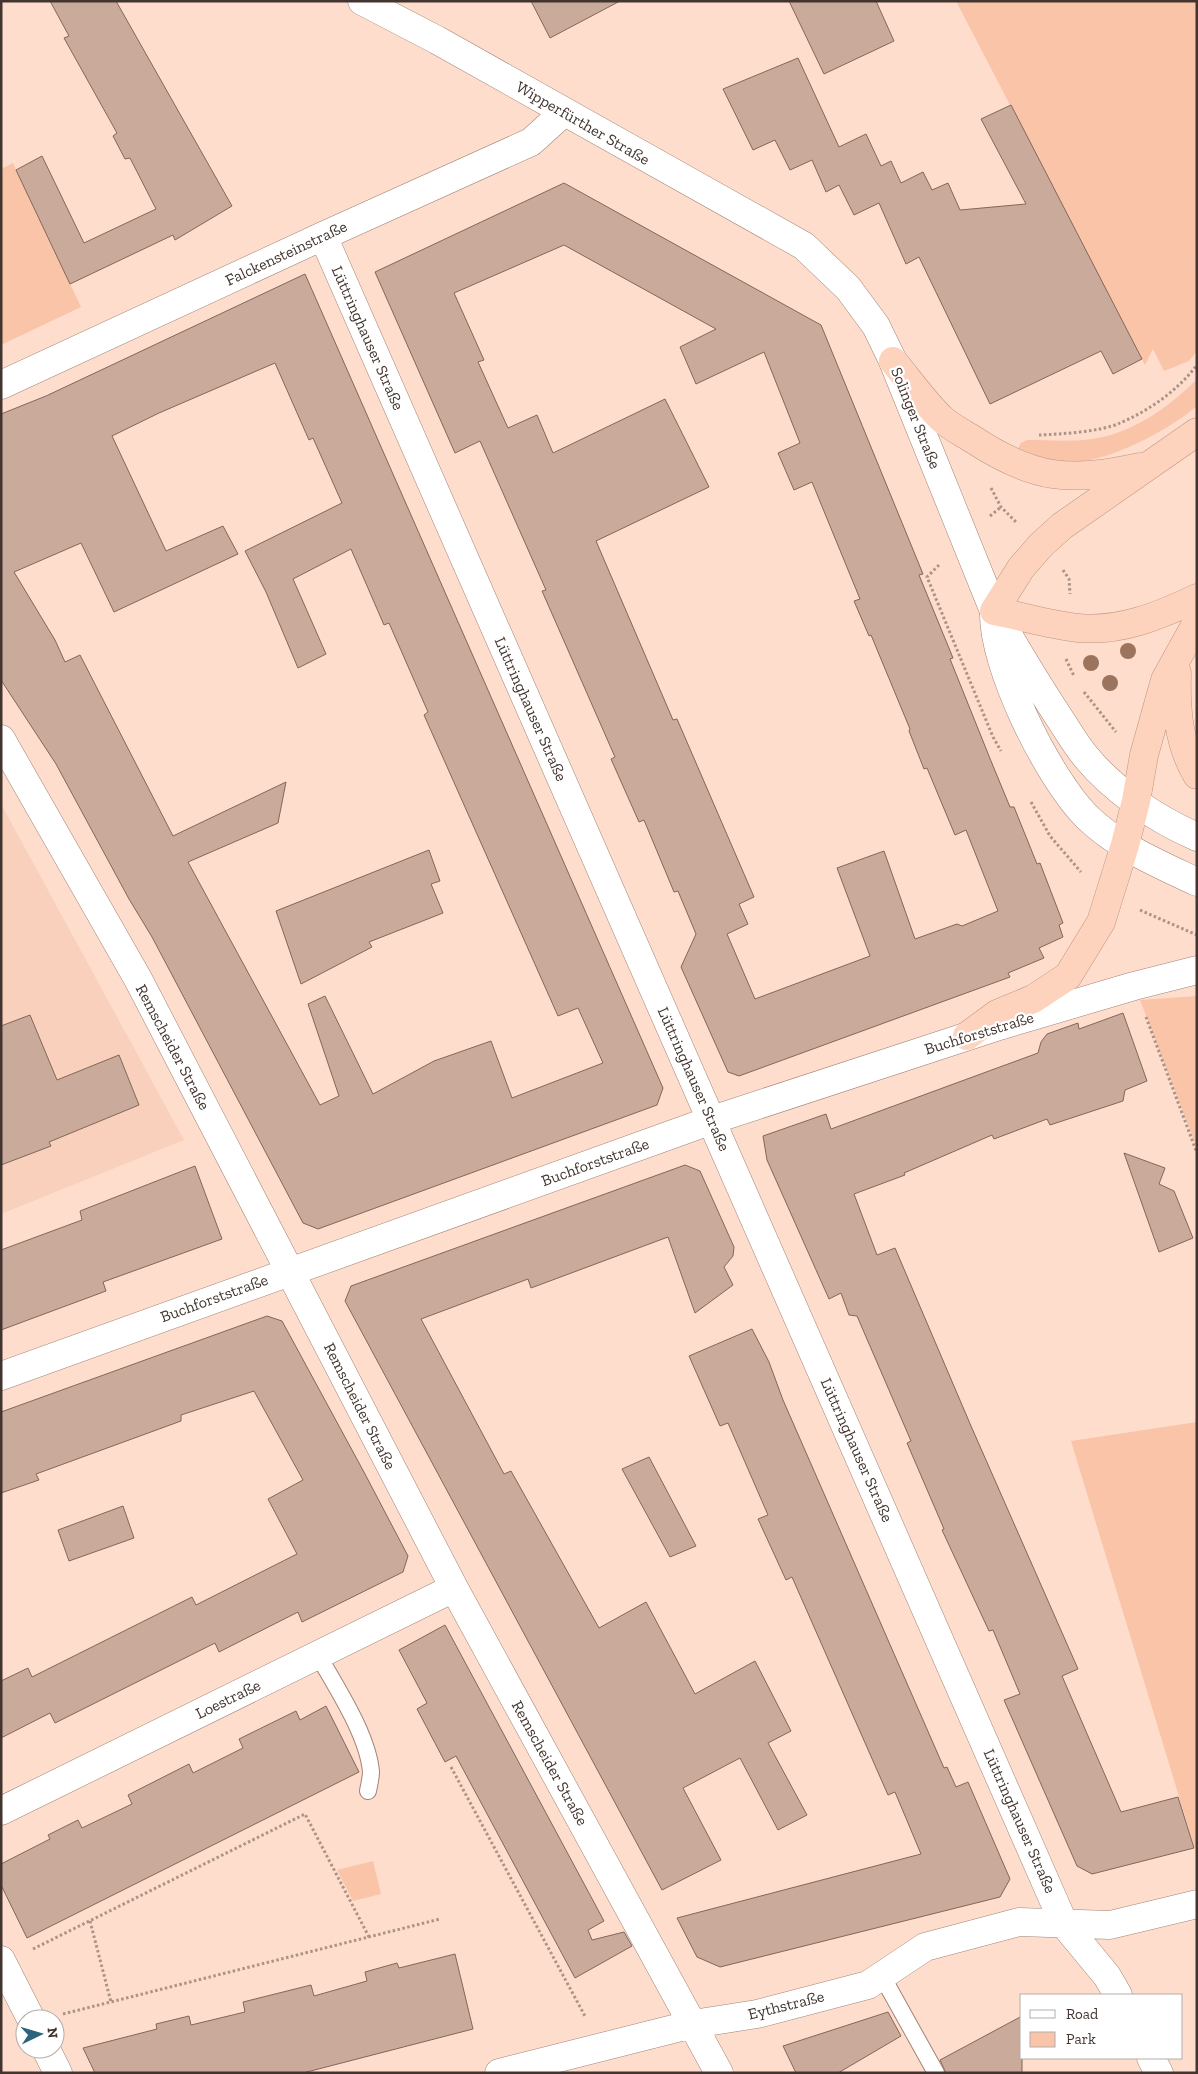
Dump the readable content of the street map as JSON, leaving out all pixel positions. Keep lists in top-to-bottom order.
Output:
{
  "streets": {
    "street": [
      "Wipperfürther Straße",
      "Falckensteinstraße",
      "Lüttringhauser Straße",
      "Solinger Straße",
      "Buchforststraße",
      "Remscheider Straße",
      "Loestraße",
      "Eythstraße"
    ]
  },
  "crossings": [
    ["Wipperfürther Straße", "Falckensteinstraße"],
    ["Wipperfürther Straße", "Solinger Straße"],
    ["Falckensteinstraße", "Lüttringhauser Straße"],
    ["Lüttringhauser Straße", "Buchforststraße"],
    ["Lüttringhauser Straße", "Eythstraße"],
    ["Buchforststraße", "Remscheider Straße"],
    ["Remscheider Straße", "Loestraße"],
    ["Remscheider Straße", "Eythstraße"]
  ],
  "legend": ["Road", "Park"],
  "north": "right"
}
